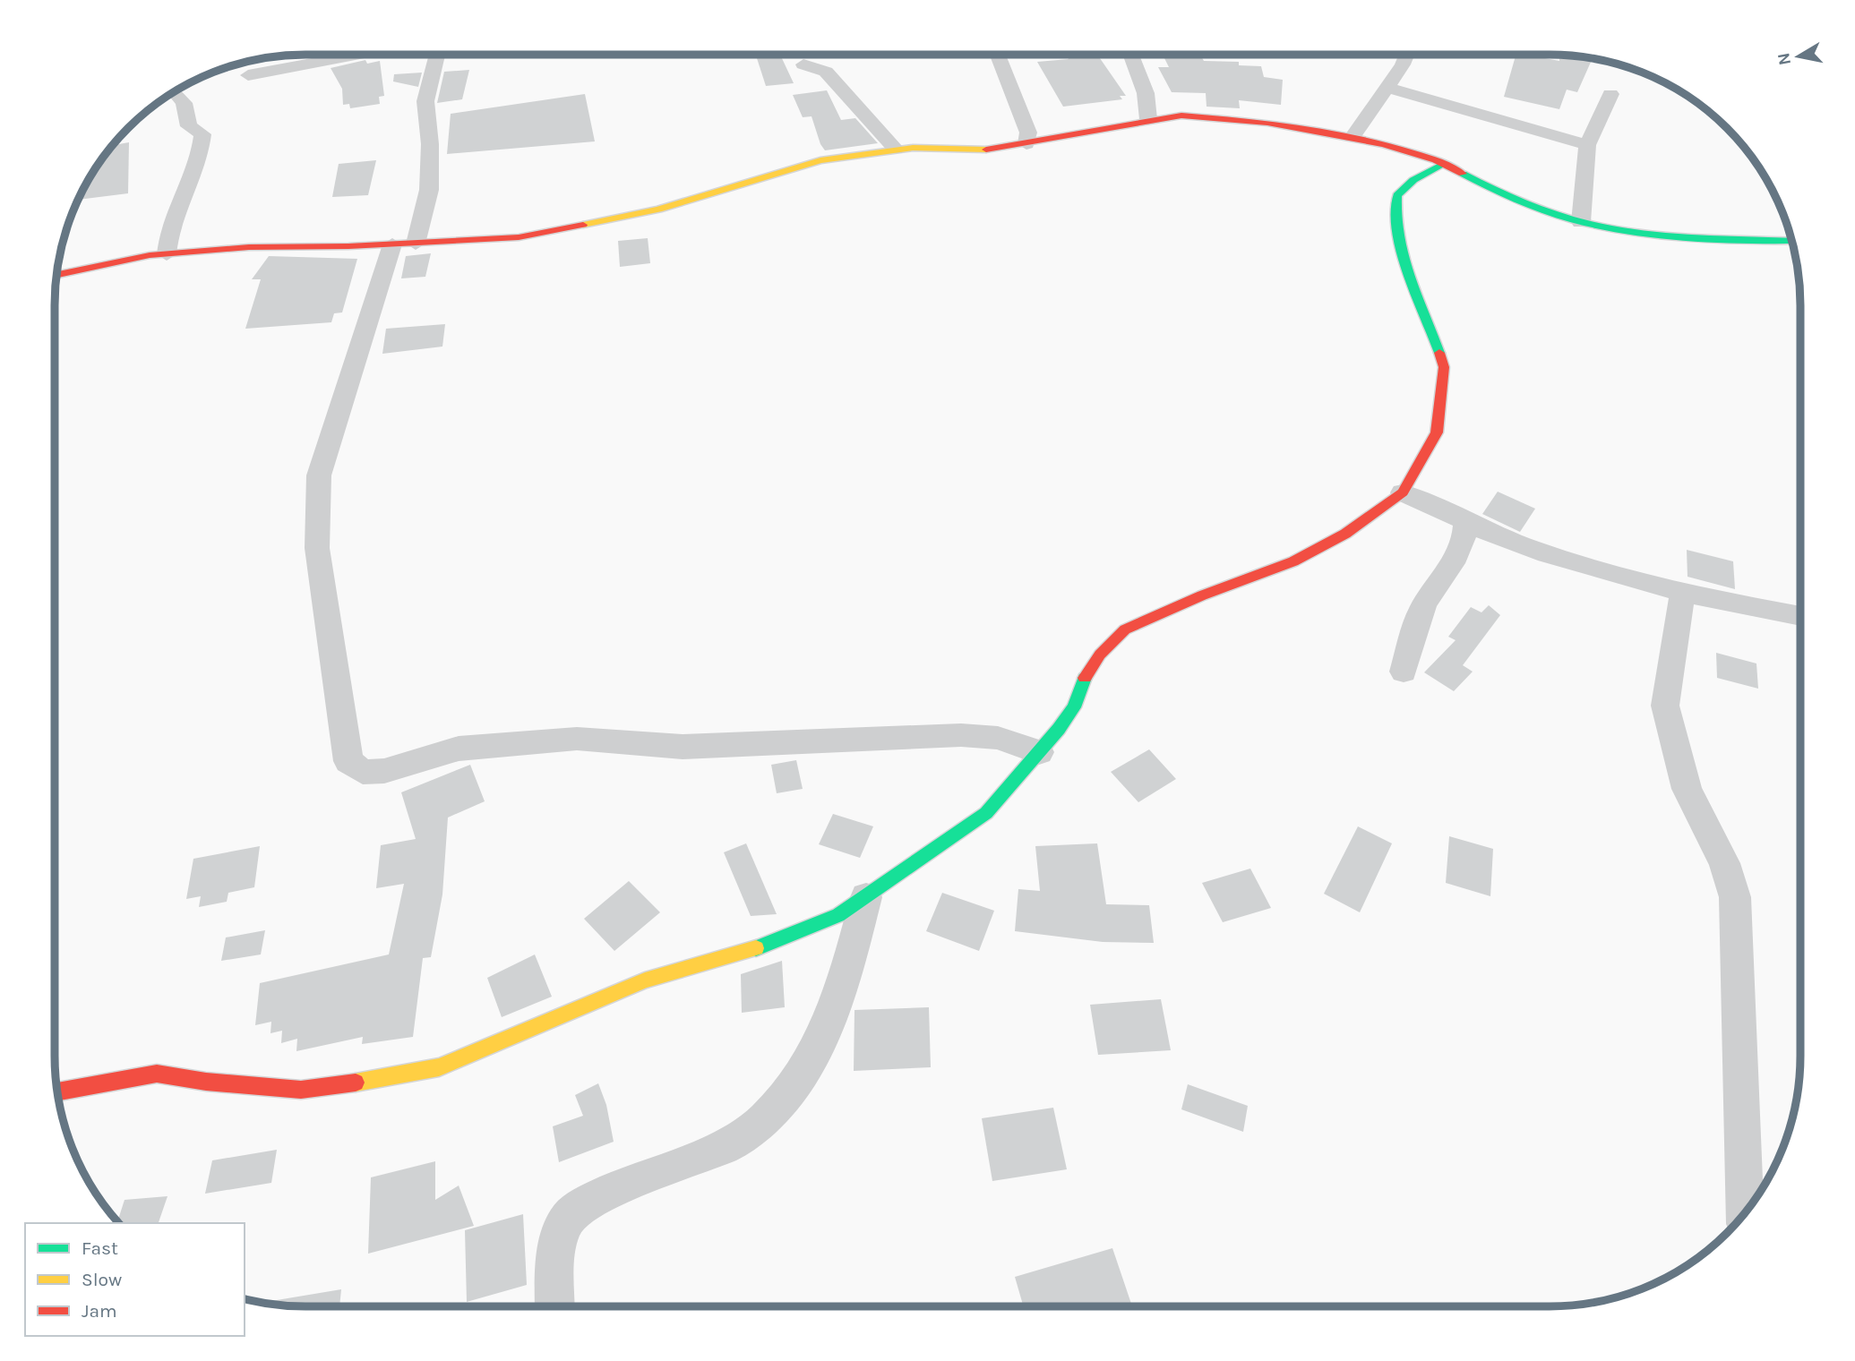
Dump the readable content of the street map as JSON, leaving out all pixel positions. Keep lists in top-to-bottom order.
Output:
{
  "legend": ["Fast", "Slow", "Jam"],
  "north": "left"
}
